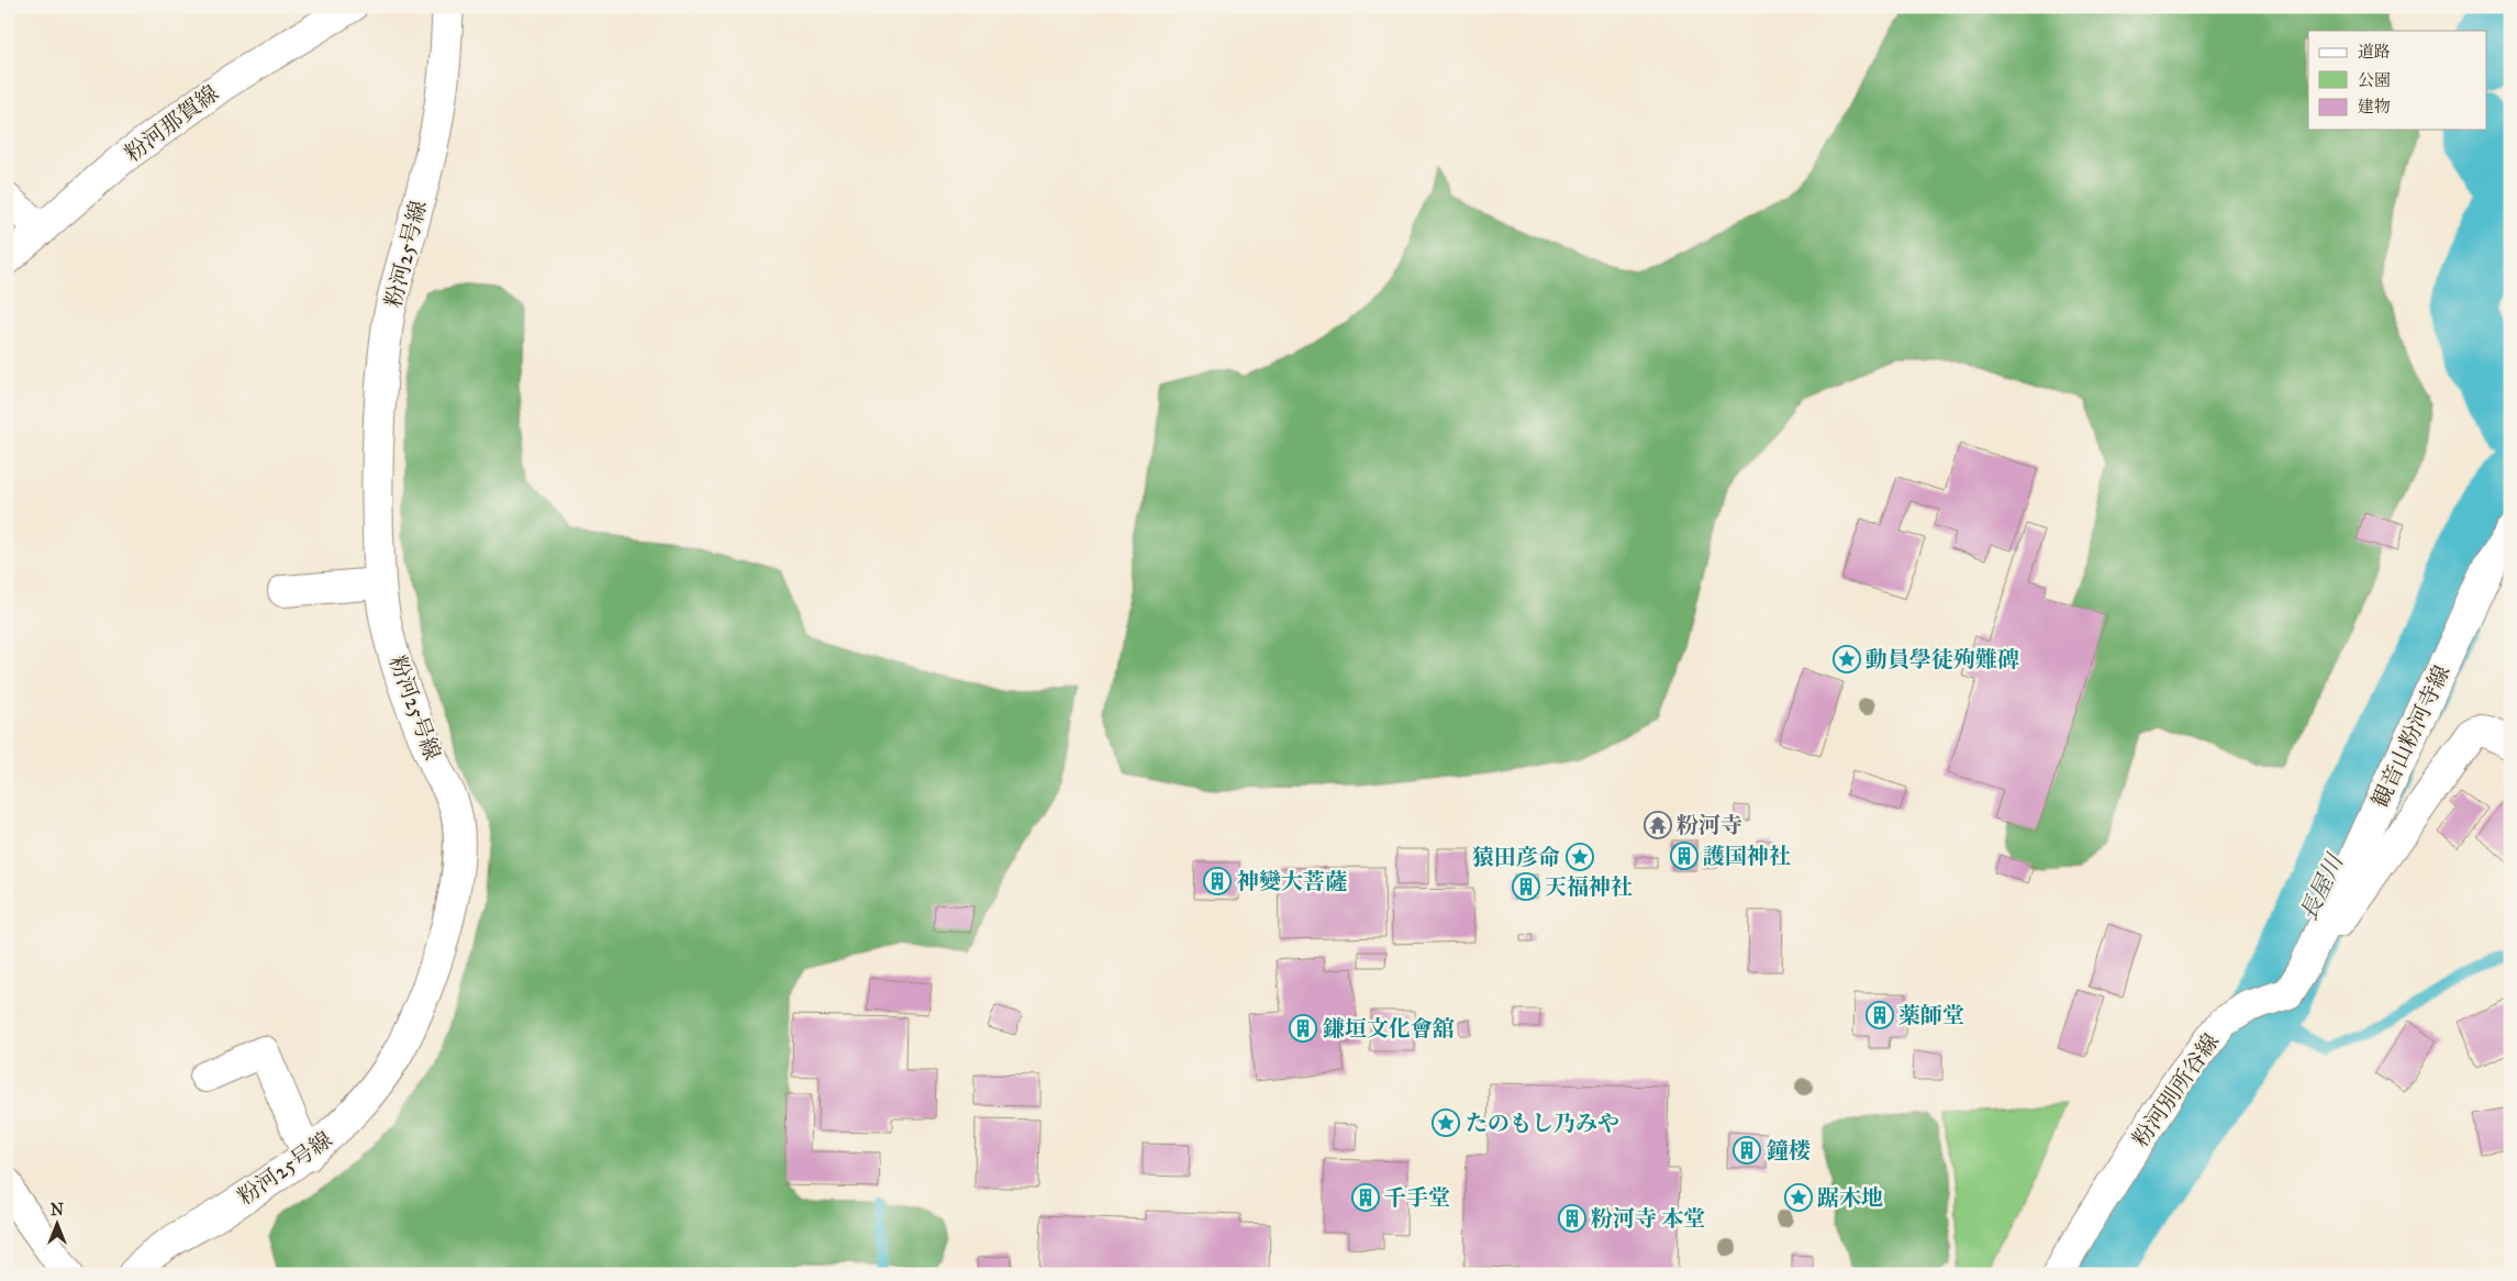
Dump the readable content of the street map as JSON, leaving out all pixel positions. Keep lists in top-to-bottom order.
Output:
{
  "streets": {
    "street": [
      "粉河那賀線",
      "粉河25号線",
      "観音山粉河寺線",
      "粉河別所谷線"
    ]
  },
  "crossings": [
    ["観音山粉河寺線", "粉河別所谷線"]
  ],
  "water": ["長屋川"],
  "places": {
    "place": [
      "動員學徒殉難碑",
      "猿田彦命",
      "たのもし乃みや",
      "踞木地"
    ],
    "temple": ["粉河寺"],
    "building": [
      "護国神社",
      "神變大菩薩",
      "天福神社",
      "薬師堂",
      "鎌垣文化會舘",
      "鐘楼",
      "千手堂",
      "粉河寺 本堂"
    ]
  },
  "legend": ["道路", "公園", "建物"],
  "north": "top"
}
